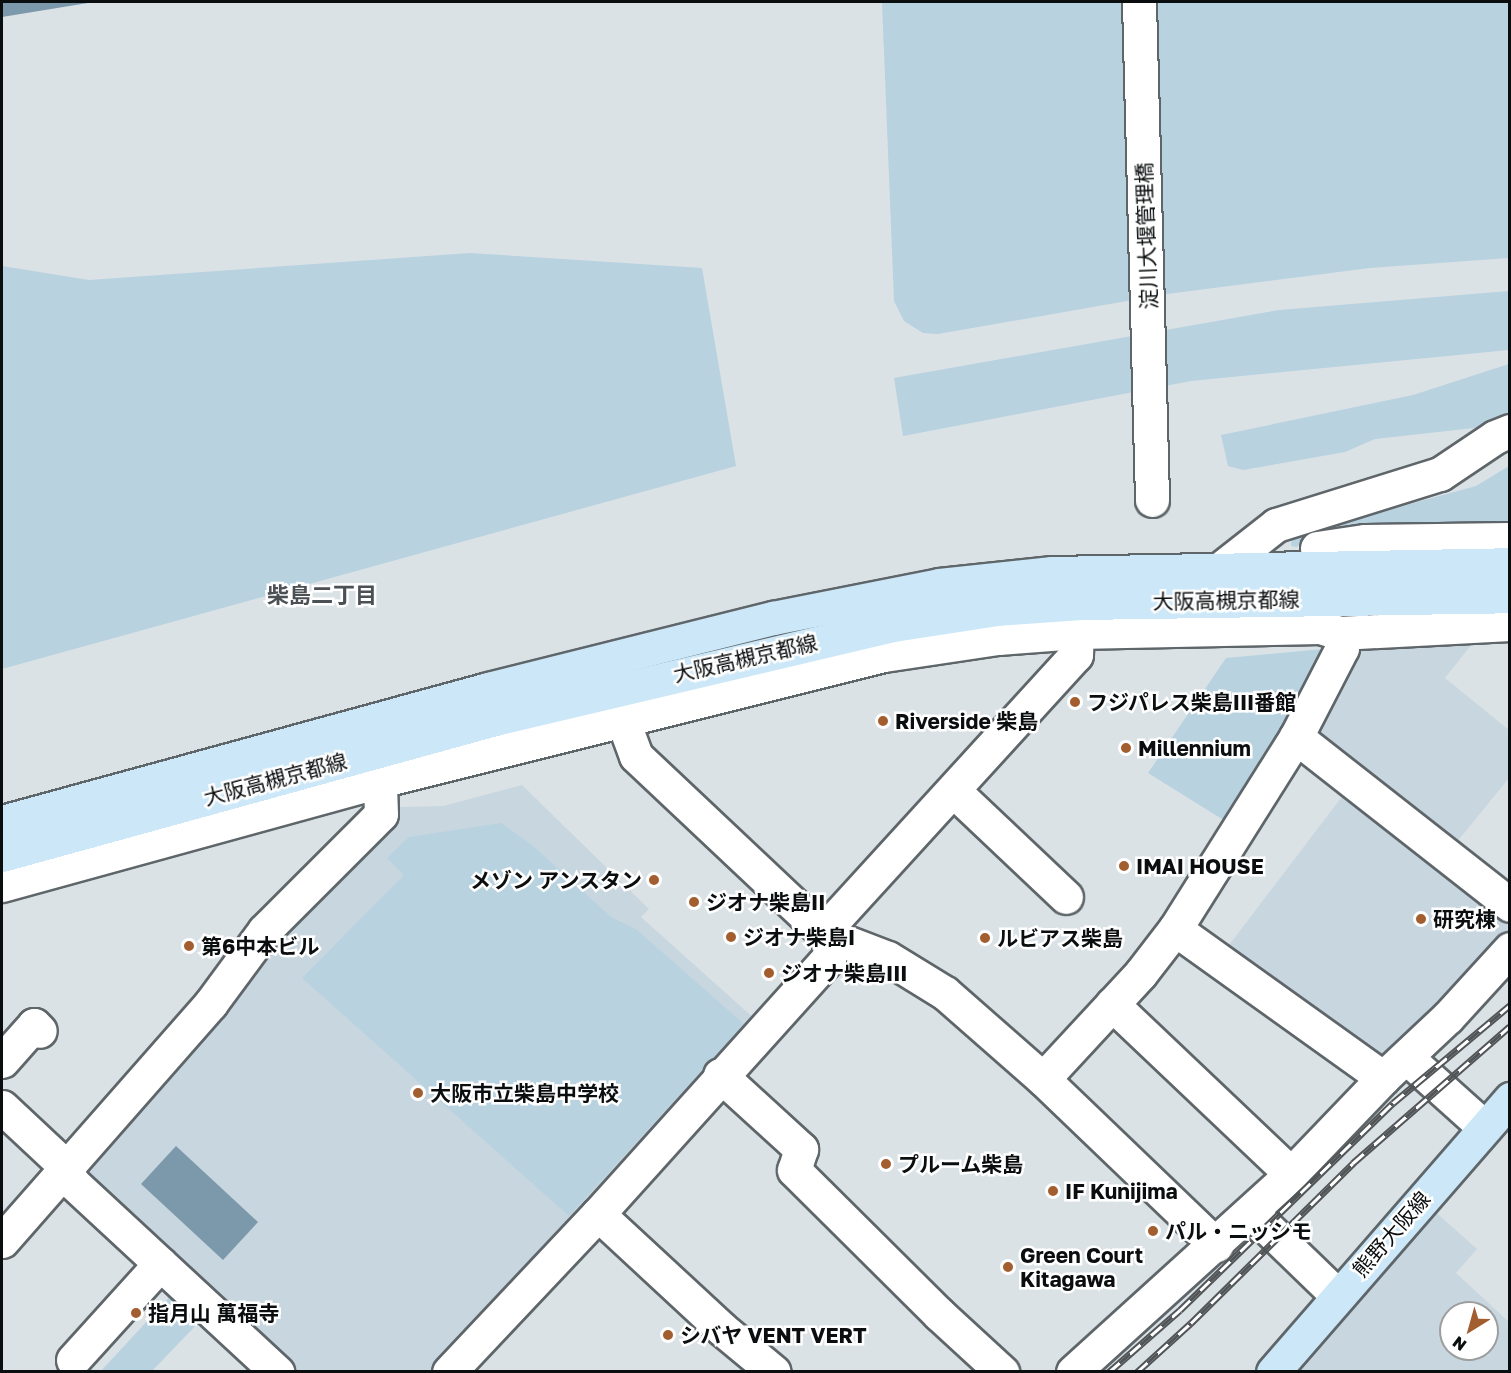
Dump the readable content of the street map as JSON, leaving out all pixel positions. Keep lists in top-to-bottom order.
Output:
{
  "streets": {
    "main road": ["大阪高槻京都線", "熊野大阪線"],
    "street": ["淀川大堰管理橋"]
  },
  "districts": ["柴島二丁目"],
  "places": [
    "フジパレス柴島III番館",
    "Riverside 柴島",
    "Millennium",
    "IMAI HOUSE",
    "メゾン アンスタン",
    "ジオナ柴島II",
    "研究棟",
    "ジオナ柴島I",
    "ルビアス柴島",
    "第6中本ビル",
    "ジオナ柴島III",
    "大阪市立柴島中学校",
    "プルーム柴島",
    "IF Kunijima",
    "パル・ニッシモ",
    "Green Court Kitagawa",
    "指月山 萬福寺",
    "シバヤ VENT VERT"
  ],
  "north": "bottom left"
}
